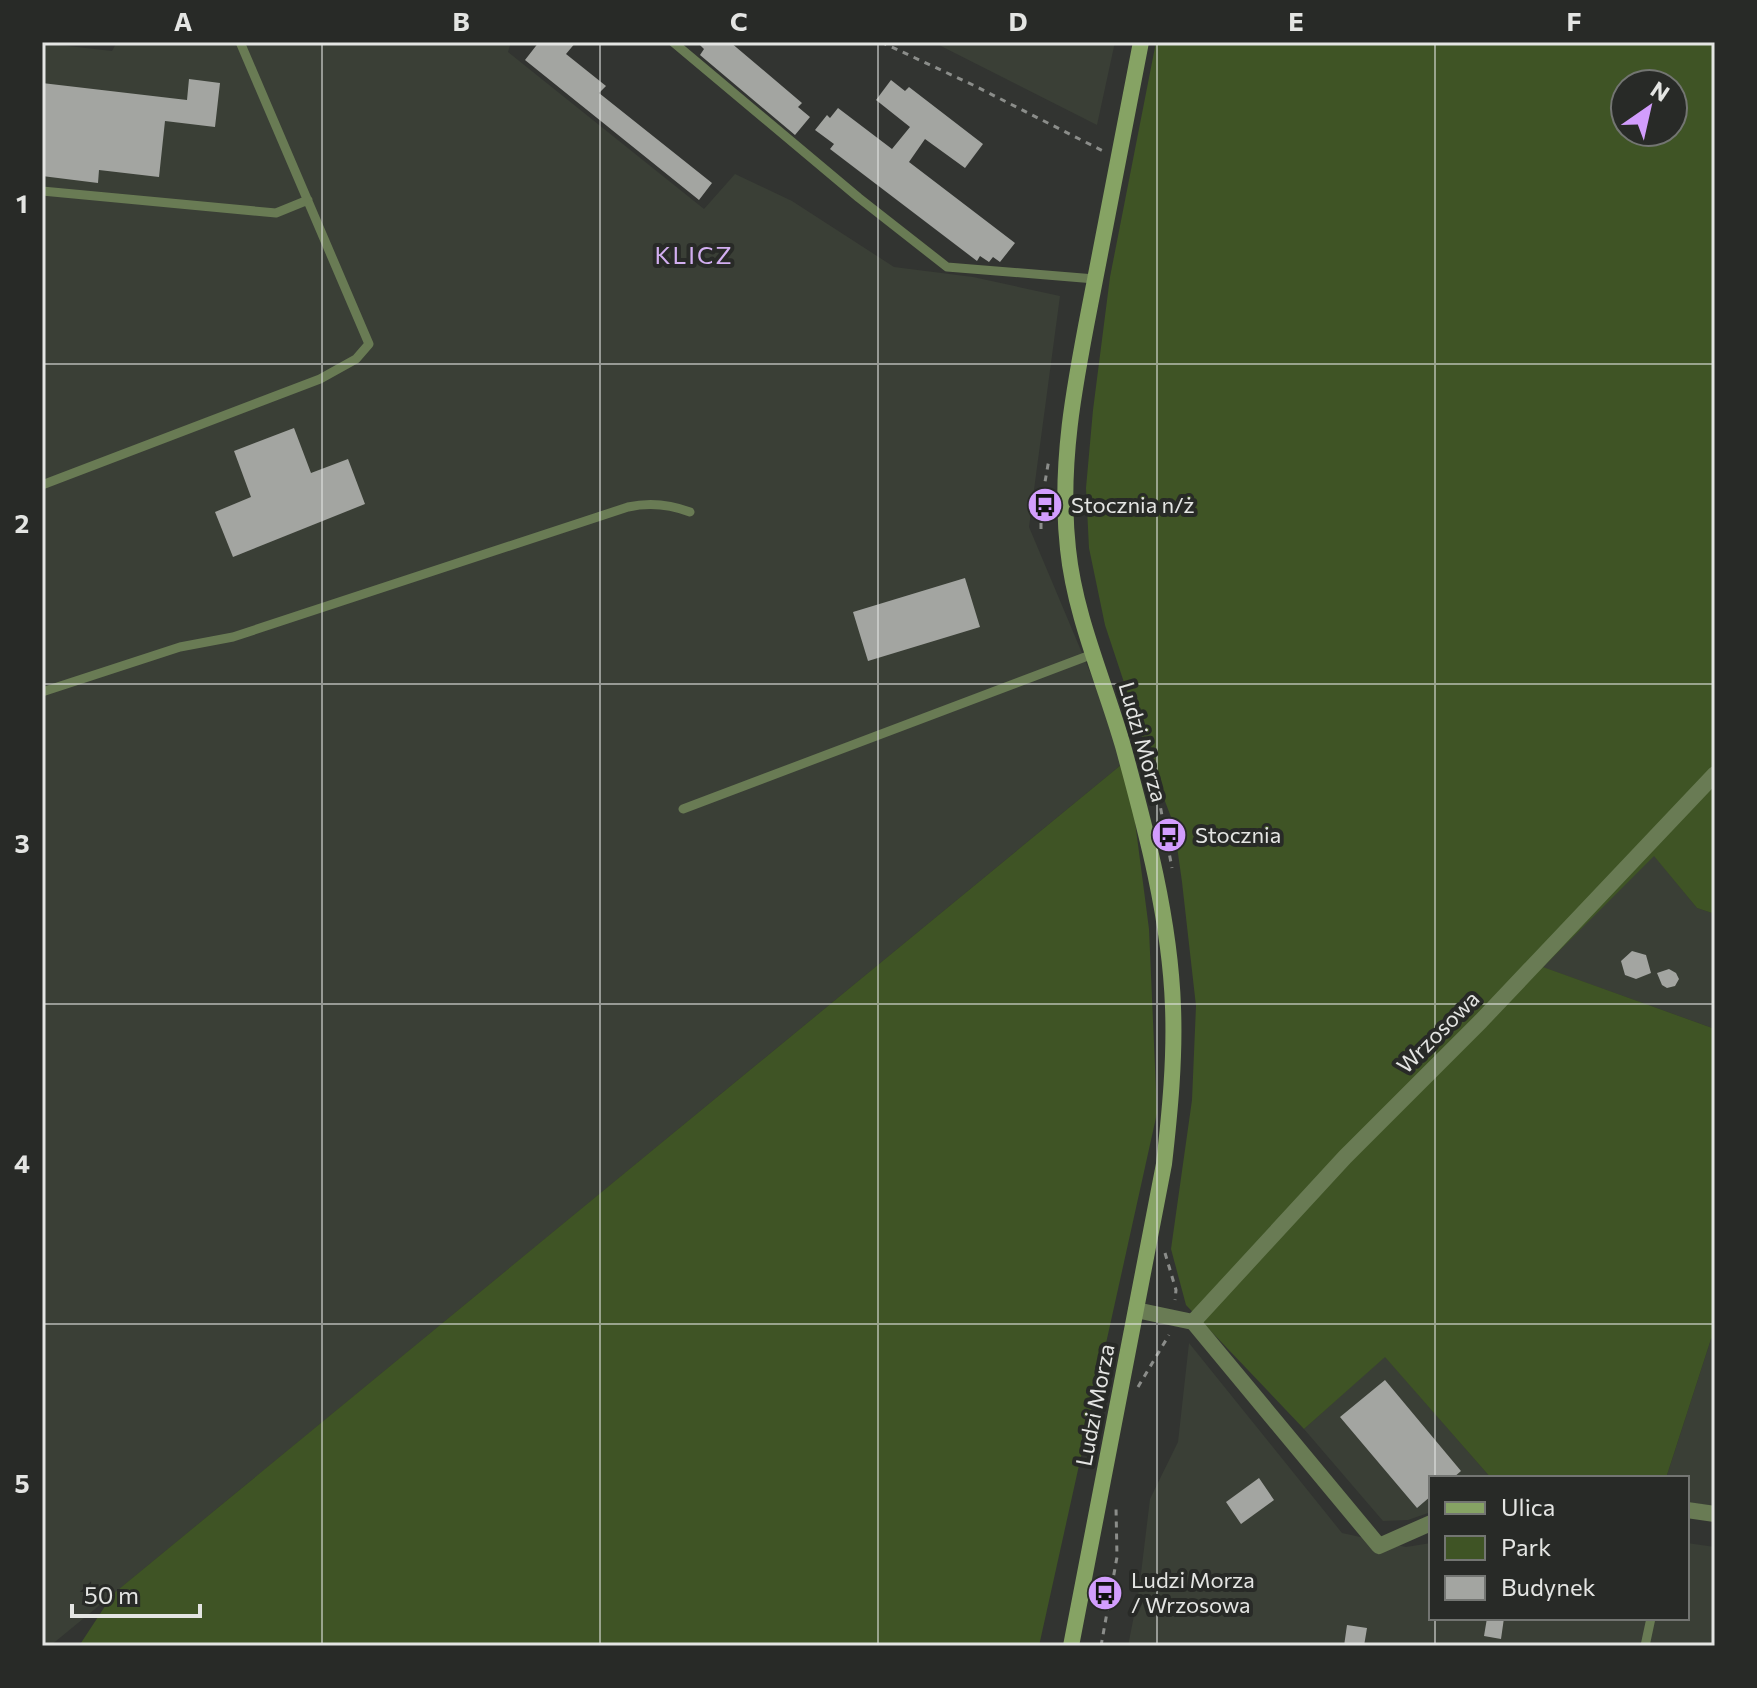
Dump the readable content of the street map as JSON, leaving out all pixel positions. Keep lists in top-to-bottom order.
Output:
{
  "streets": {
    "street": ["Ludzi Morza", "Wrzosowa"]
  },
  "districts": ["KLICZ"],
  "places": {
    "bus stop": ["Stocznia n/ż", "Stocznia", "Ludzi Morza / Wrzosowa"]
  },
  "legend": ["Ulica", "Park", "Budynek"],
  "scale_bar": "50 m",
  "north": "top right",
  "grid": {
    "columns": [
      "A",
      "B",
      "C",
      "D",
      "E",
      "F"
    ],
    "rows": [
      "1",
      "2",
      "3",
      "4",
      "5"
    ]
  }
}
